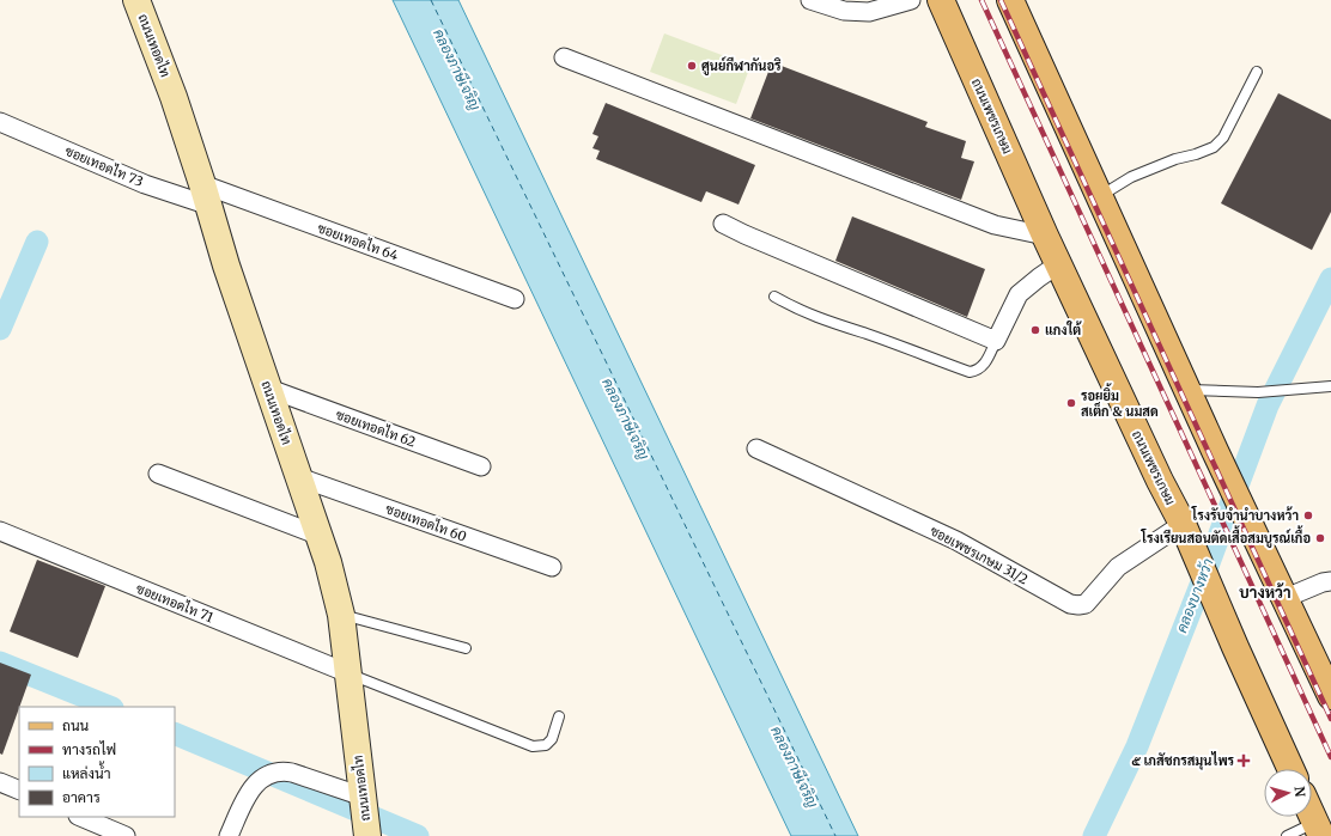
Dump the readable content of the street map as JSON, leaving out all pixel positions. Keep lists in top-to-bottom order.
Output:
{
  "streets": {
    "main road": ["ถนนเทอดไท", "ถนนเพชรเกษม"],
    "street": [
      "ซอยเทอดไท 73",
      "ซอยเทอดไท 64",
      "ซอยเทอดไท 62",
      "ซอยเทอดไท 60",
      "ซอยเพชรเกษม 31/2",
      "ซอยเทอดไท 71"
    ]
  },
  "crossings": [
    ["ถนนเทอดไท", "ซอยเทอดไท 73"],
    ["ถนนเทอดไท", "ซอยเทอดไท 64"],
    ["ถนนเทอดไท", "ซอยเทอดไท 62"],
    ["ถนนเทอดไท", "ซอยเทอดไท 60"],
    ["ถนนเทอดไท", "ซอยเทอดไท 71"],
    ["ถนนเพชรเกษม", "ซอยเพชรเกษม 31/2"],
    ["ซอยเทอดไท 73", "ซอยเทอดไท 64"]
  ],
  "districts": ["บางหว้า"],
  "water": ["คลองภาษีเจริญ", "คลองบางหว้า"],
  "places": {
    "other": [
      "ศูนย์กีฬากันอริ",
      "แกงใต้",
      "รอยยิ้ม สเต็ก & นมสด",
      "โรงรับจำนำบางหว้า",
      "โรงเรียนสอนตัดเสื้อสมบูรณ์เกื้อ"
    ],
    "health": ["๕ เภสัชกรสมุนไพร"]
  },
  "legend": [
    "ถนน",
    "ทางรถไฟ",
    "แหล่งน้ำ",
    "อาคาร"
  ],
  "north": "right"
}
